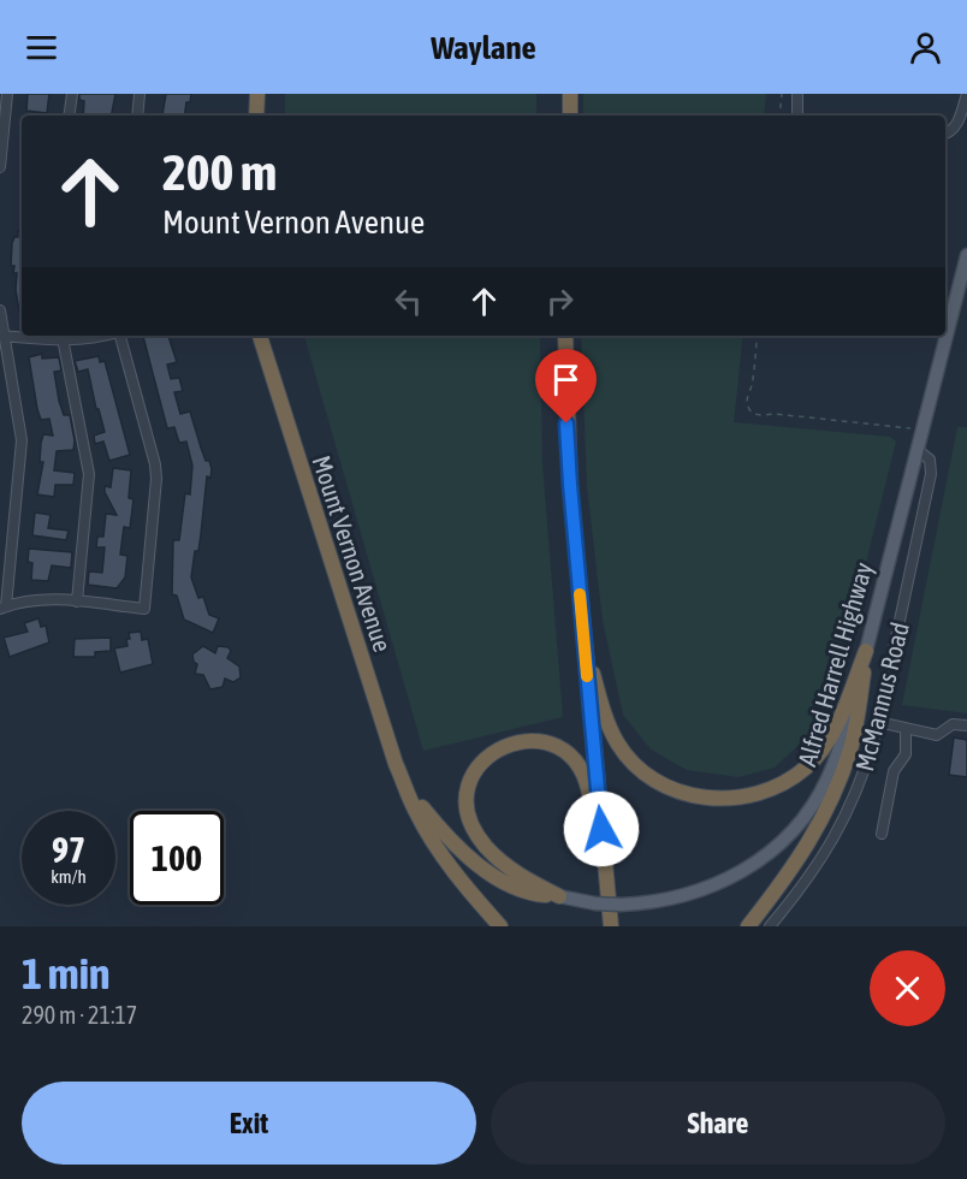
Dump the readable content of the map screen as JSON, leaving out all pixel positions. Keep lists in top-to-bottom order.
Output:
{
  "streets": {
    "highway": ["Mount Vernon Avenue"],
    "main road": ["Alfred Harrell Highway"],
    "street": ["McMannus Road"]
  },
  "crossings": [
    ["Alfred Harrell Highway", "McMannus Road"]
  ],
  "page": {
    "header": "Waylane",
    "turn": ["200 m", "Mount Vernon Avenue"],
    "speed": "97 km/h",
    "limit": "100",
    "heading": ["1 min", "290 m · 21:17"],
    "buttons": ["Exit", "Share"]
  }
}
